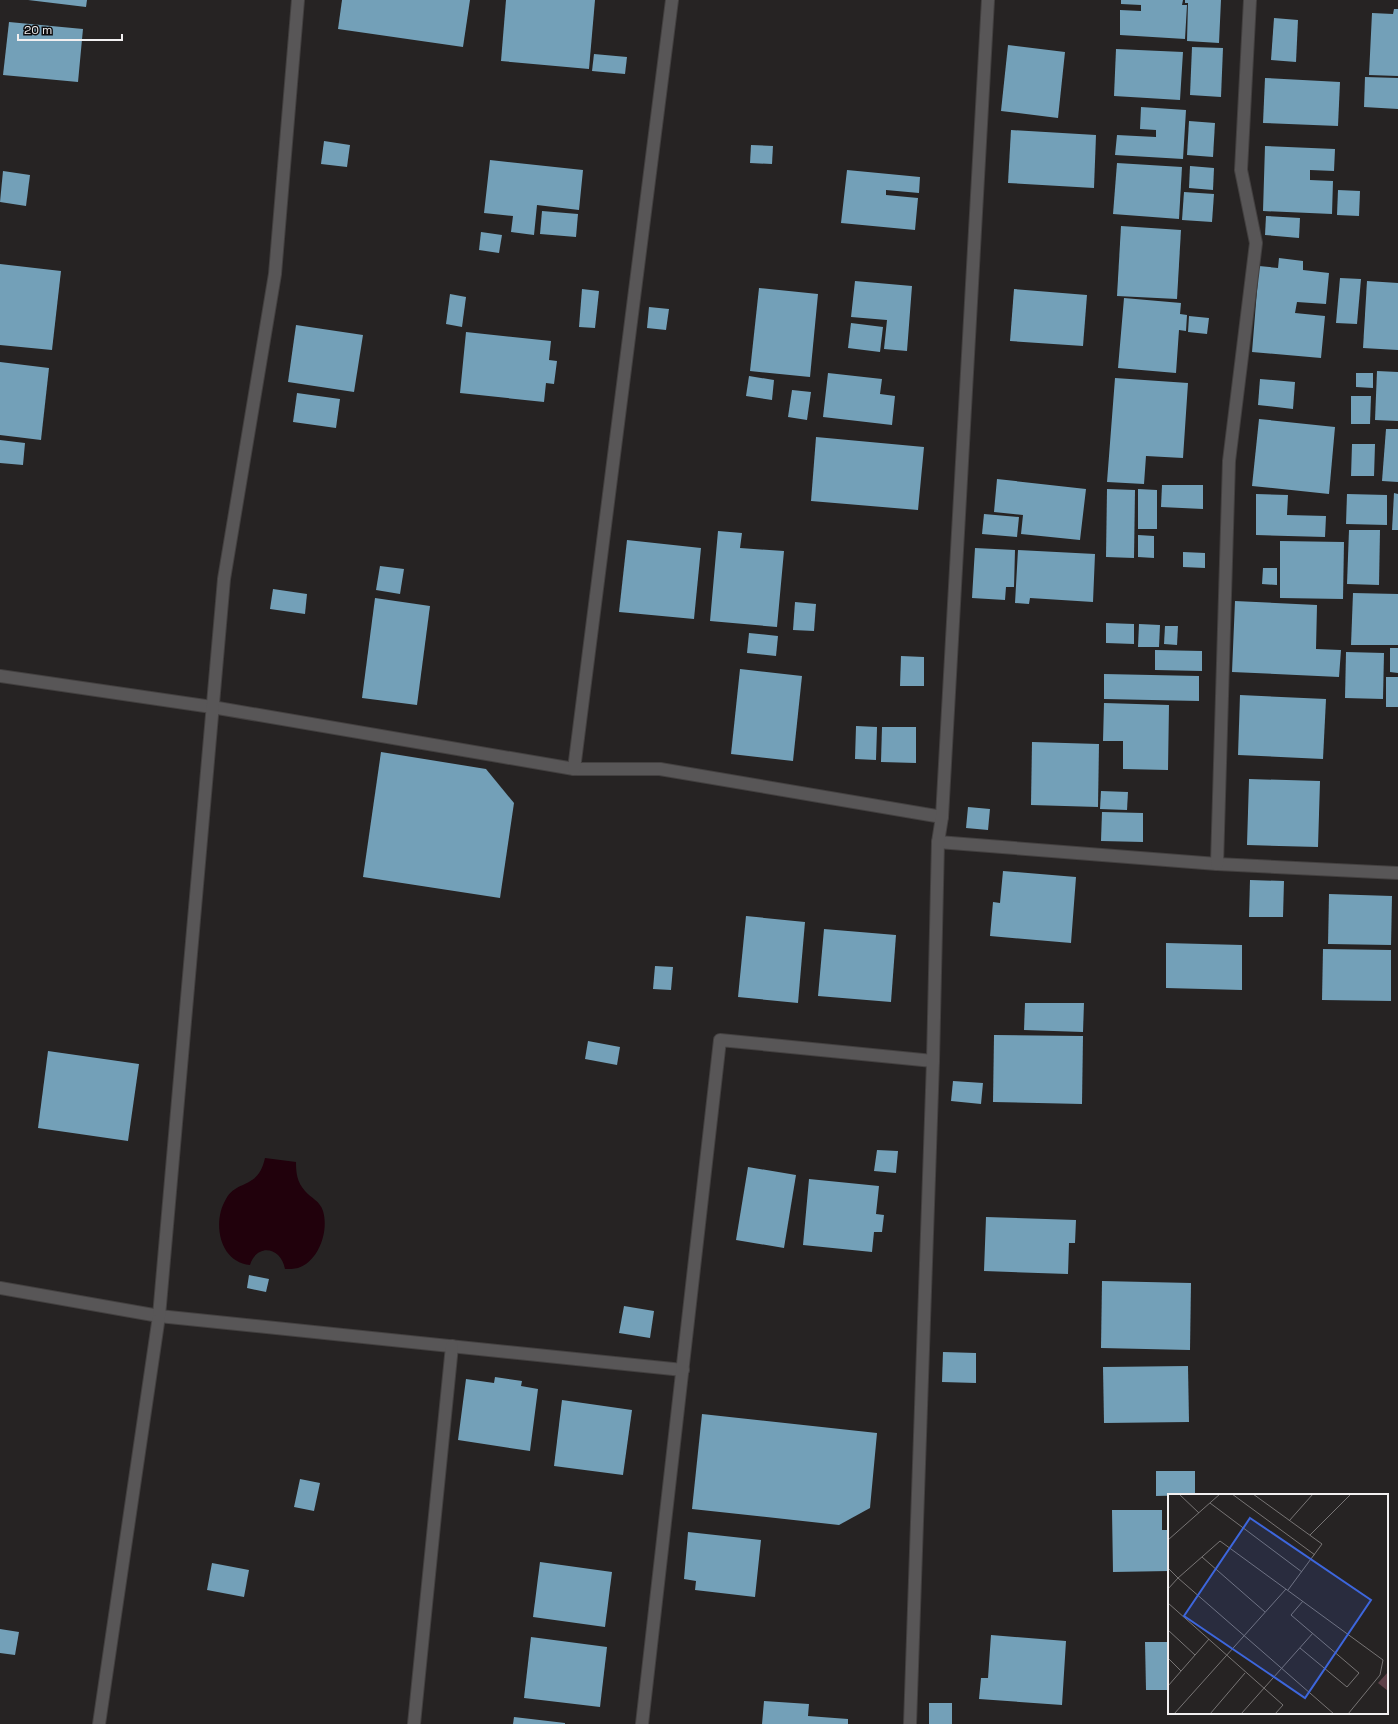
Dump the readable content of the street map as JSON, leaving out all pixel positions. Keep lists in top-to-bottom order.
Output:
{
  "scale_bar": "20 m"
}
